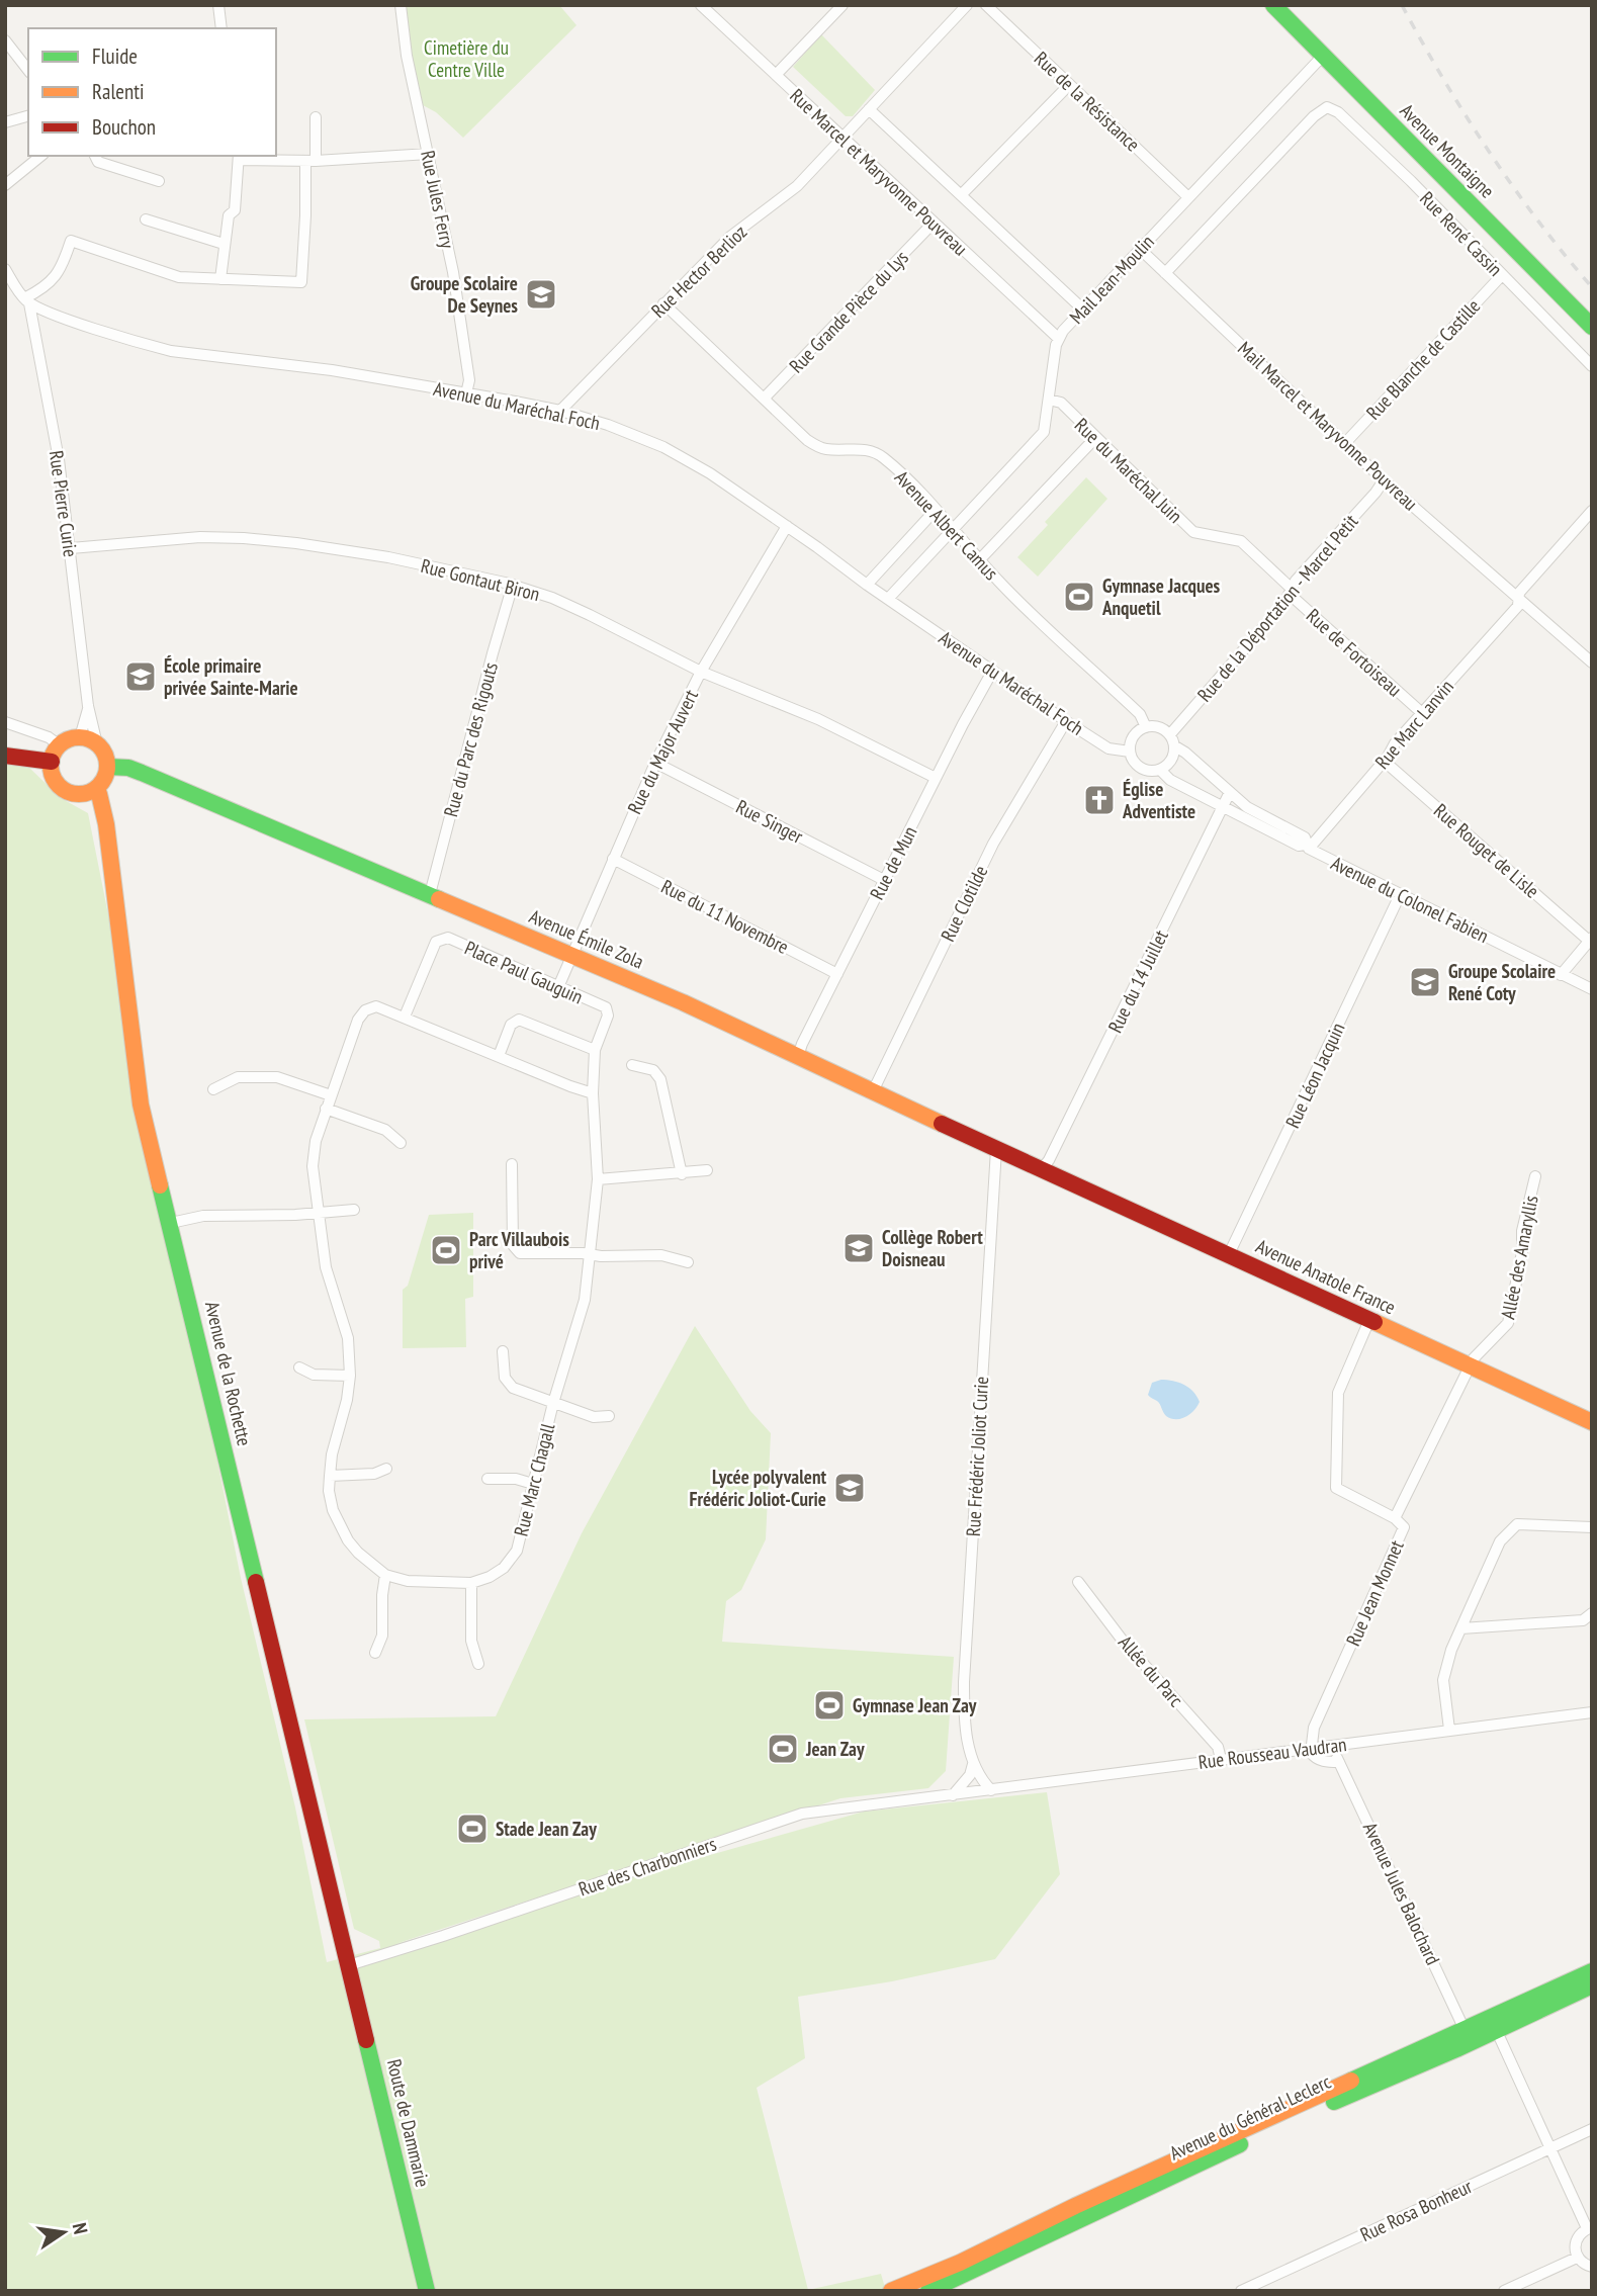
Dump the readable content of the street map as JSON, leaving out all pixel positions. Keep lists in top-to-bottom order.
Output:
{
  "streets": {
    "main road": [
      "Avenue Montaigne",
      "Avenue Émile Zola",
      "Avenue Anatole France",
      "Avenue de la Rochette",
      "Avenue du Général Leclerc",
      "Route de Dammarie"
    ],
    "street": [
      "Rue de la Résistance",
      "Rue Marcel et Maryvonne Pouvreau",
      "Rue Jules Ferry",
      "Rue René Cassin",
      "Rue Hector Berlioz",
      "Mail Jean-Moulin",
      "Rue Grande Pièce du Lys",
      "Rue Blanche de Castille",
      "Avenue du Maréchal Foch",
      "Mail Marcel et Maryvonne Pouvreau",
      "Rue du Maréchal Juin",
      "Rue Pierre Curie",
      "Avenue Albert Camus",
      "Rue Gontaut Biron",
      "Rue de la Déportation - Marcel Petit",
      "Rue de Fortoiseau",
      "Rue Marc Lanvin",
      "Rue du Parc des Rigouts",
      "Rue du Major Auvert",
      "Rue Singer",
      "Rue Rouget de Lisle",
      "Rue de Mun",
      "Avenue du Colonel Fabien",
      "Rue Clotilde",
      "Rue du 11 Novembre",
      "Place Paul Gauguin",
      "Rue du 14 Juillet",
      "Rue Léon Jacquin",
      "Allée des Amaryllis",
      "Rue Frédéric Joliot Curie",
      "Rue Marc Chagall",
      "Rue Jean Monnet",
      "Allée du Parc",
      "Rue Rousseau Vaudran",
      "Rue des Charbonniers",
      "Avenue Jules Balochard",
      "Rue Rosa Bonheur"
    ]
  },
  "crossings": [
    ["Rue de la Résistance", "Mail Jean-Moulin"],
    ["Avenue Montaigne", "Mail Jean-Moulin"],
    ["Rue Marcel et Maryvonne Pouvreau", "Rue Hector Berlioz"],
    ["Rue Marcel et Maryvonne Pouvreau", "Mail Jean-Moulin"],
    ["Rue Marcel et Maryvonne Pouvreau", "Rue Grande Pièce du Lys"],
    ["Rue Jules Ferry", "Avenue du Maréchal Foch"],
    ["Rue René Cassin", "Mail Jean-Moulin"],
    ["Rue René Cassin", "Rue Blanche de Castille"],
    ["Rue Hector Berlioz", "Avenue du Maréchal Foch"],
    ["Rue Hector Berlioz", "Avenue Albert Camus"],
    ["Mail Jean-Moulin", "Avenue du Maréchal Foch"],
    ["Mail Jean-Moulin", "Mail Marcel et Maryvonne Pouvreau"],
    ["Mail Jean-Moulin", "Rue du Maréchal Juin"],
    ["Mail Jean-Moulin", "Avenue Albert Camus"],
    ["Rue Grande Pièce du Lys", "Avenue Albert Camus"],
    ["Rue Blanche de Castille", "Mail Marcel et Maryvonne Pouvreau"],
    ["Avenue du Maréchal Foch", "Rue Pierre Curie"],
    ["Avenue du Maréchal Foch", "Avenue Albert Camus"],
    ["Avenue du Maréchal Foch", "Rue de la Déportation - Marcel Petit"],
    ["Avenue du Maréchal Foch", "Rue du Major Auvert"],
    ["Avenue du Maréchal Foch", "Rue de Mun"],
    ["Avenue du Maréchal Foch", "Rue Clotilde"],
    ["Mail Marcel et Maryvonne Pouvreau", "Rue de la Déportation - Marcel Petit"],
    ["Mail Marcel et Maryvonne Pouvreau", "Rue Marc Lanvin"],
    ["Rue du Maréchal Juin", "Rue de la Déportation - Marcel Petit"],
    ["Rue du Maréchal Juin", "Rue de Fortoiseau"],
    ["Rue Pierre Curie", "Rue Gontaut Biron"],
    ["Rue Pierre Curie", "Avenue Émile Zola"],
    ["Rue Pierre Curie", "Avenue de la Rochette"],
    ["Avenue Albert Camus", "Rue de la Déportation - Marcel Petit"],
    ["Rue Gontaut Biron", "Rue du Parc des Rigouts"],
    ["Rue Gontaut Biron", "Rue du Major Auvert"],
    ["Rue Gontaut Biron", "Rue de Mun"],
    ["Rue de la Déportation - Marcel Petit", "Rue de Fortoiseau"],
    ["Rue de Fortoiseau", "Rue Marc Lanvin"],
    ["Rue Marc Lanvin", "Rue Rouget de Lisle"],
    ["Rue Marc Lanvin", "Avenue du Colonel Fabien"],
    ["Rue du Parc des Rigouts", "Avenue Émile Zola"],
    ["Rue du Major Auvert", "Rue Singer"],
    ["Rue du Major Auvert", "Rue du 11 Novembre"],
    ["Rue du Major Auvert", "Avenue Émile Zola"],
    ["Rue du Major Auvert", "Place Paul Gauguin"],
    ["Rue Singer", "Rue de Mun"],
    ["Rue de Mun", "Rue du 11 Novembre"],
    ["Rue de Mun", "Avenue Émile Zola"],
    ["Avenue du Colonel Fabien", "Rue du 14 Juillet"],
    ["Avenue du Colonel Fabien", "Rue Léon Jacquin"],
    ["Rue Clotilde", "Avenue Émile Zola"],
    ["Avenue Émile Zola", "Rue du 14 Juillet"],
    ["Avenue Émile Zola", "Avenue Anatole France"],
    ["Avenue Émile Zola", "Avenue de la Rochette"],
    ["Avenue Émile Zola", "Rue Frédéric Joliot Curie"],
    ["Place Paul Gauguin", "Rue Marc Chagall"],
    ["Rue du 14 Juillet", "Avenue Anatole France"],
    ["Rue Léon Jacquin", "Avenue Anatole France"],
    ["Allée des Amaryllis", "Avenue Anatole France"],
    ["Allée des Amaryllis", "Rue Jean Monnet"],
    ["Avenue Anatole France", "Rue Jean Monnet"],
    ["Avenue de la Rochette", "Rue des Charbonniers"],
    ["Avenue de la Rochette", "Route de Dammarie"],
    ["Rue Frédéric Joliot Curie", "Rue Rousseau Vaudran"],
    ["Rue Jean Monnet", "Rue Rousseau Vaudran"],
    ["Allée du Parc", "Rue Rousseau Vaudran"],
    ["Rue Rousseau Vaudran", "Rue des Charbonniers"],
    ["Rue Rousseau Vaudran", "Avenue Jules Balochard"],
    ["Rue des Charbonniers", "Route de Dammarie"],
    ["Avenue Jules Balochard", "Avenue du Général Leclerc"]
  ],
  "parks": ["Cimetière du Centre Ville"],
  "places": {
    "school or university": [
      "Groupe Scolaire De Seynes",
      "École primaire privée Sainte-Marie",
      "Groupe Scolaire René Coty",
      "Collège Robert Doisneau",
      "Lycée polyvalent Frédéric Joliot-Curie"
    ],
    "sports": [
      "Gymnase Jacques Anquetil",
      "Parc Villaubois privé",
      "Gymnase Jean Zay",
      "Jean Zay",
      "Stade Jean Zay"
    ],
    "church": ["Église Adventiste"]
  },
  "legend": ["Fluide", "Ralenti", "Bouchon"],
  "north": "right"
}
